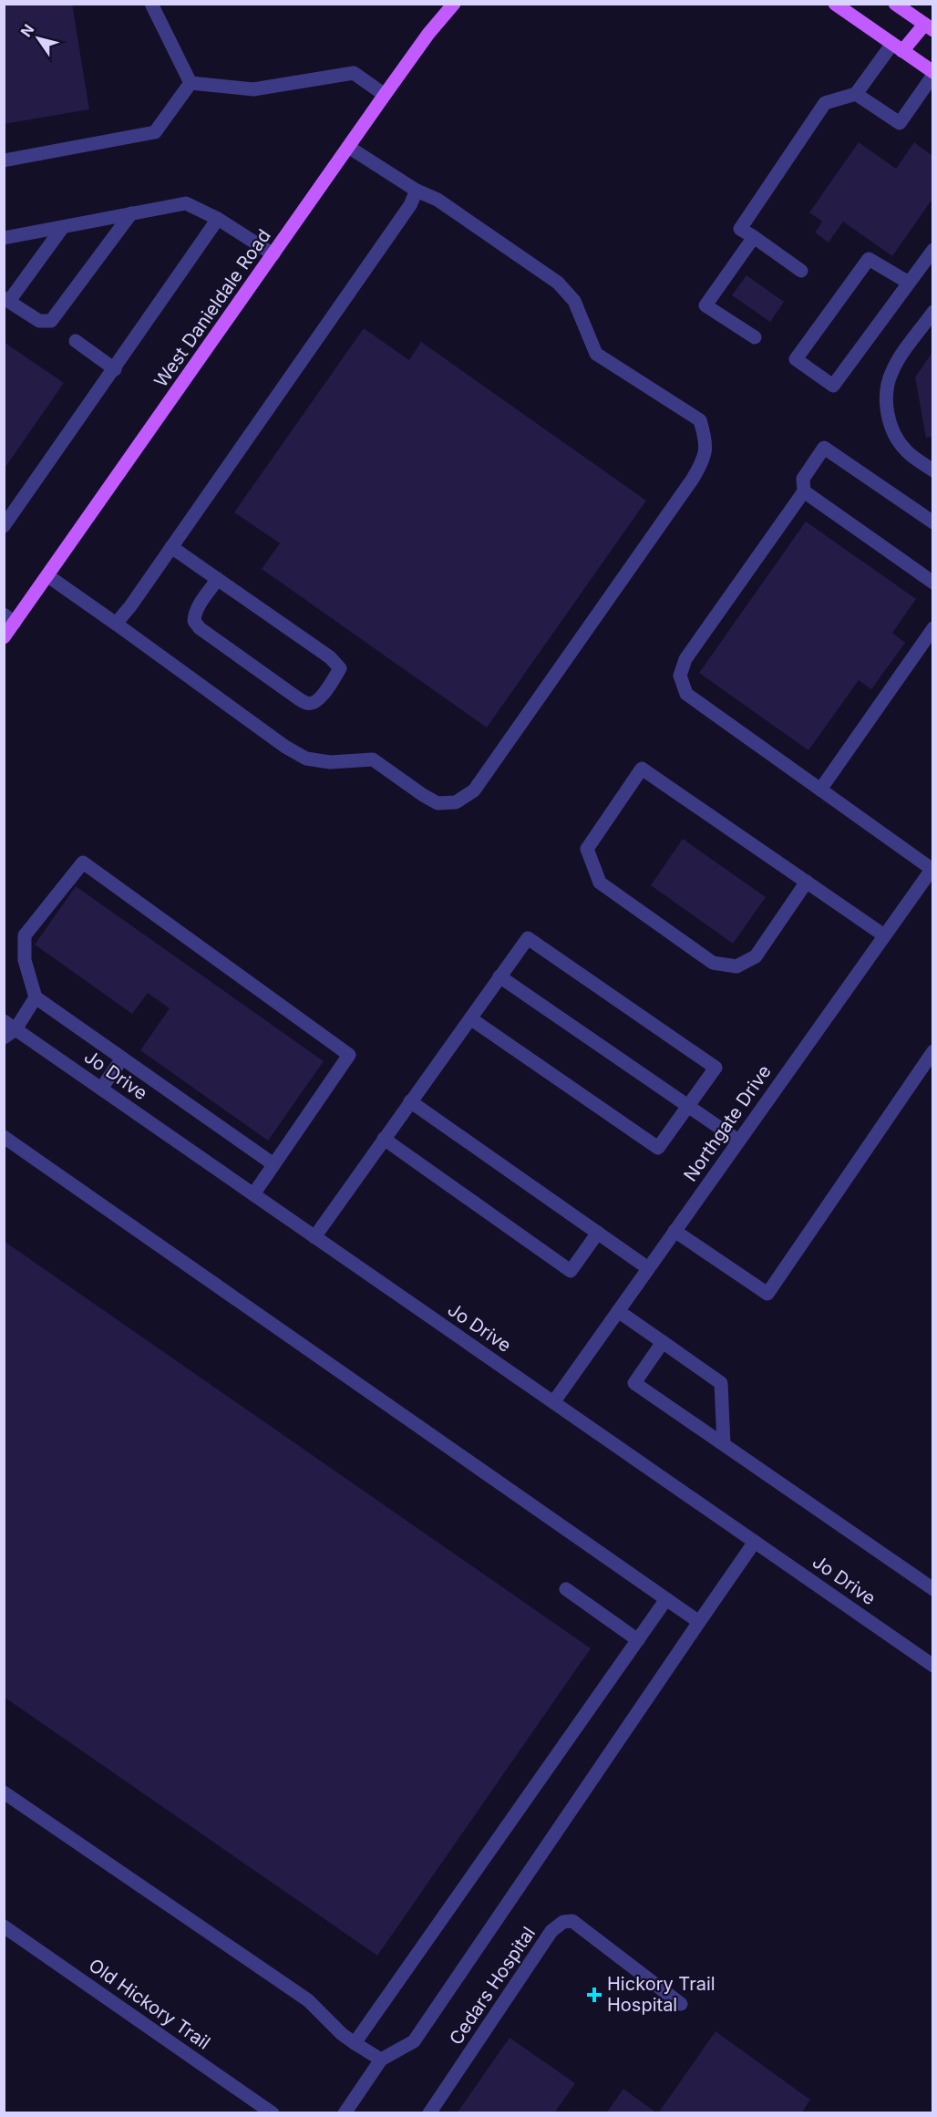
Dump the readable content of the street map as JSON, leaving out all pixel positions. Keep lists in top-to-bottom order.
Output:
{
  "streets": {
    "main road": ["West Danieldale Road"],
    "street": [
      "Jo Drive",
      "Northgate Drive",
      "Cedars Hospital",
      "Old Hickory Trail"
    ]
  },
  "crossings": [
    ["Jo Drive", "Northgate Drive"]
  ],
  "places": {
    "health": ["Hickory Trail Hospital"]
  },
  "north": "top left"
}
